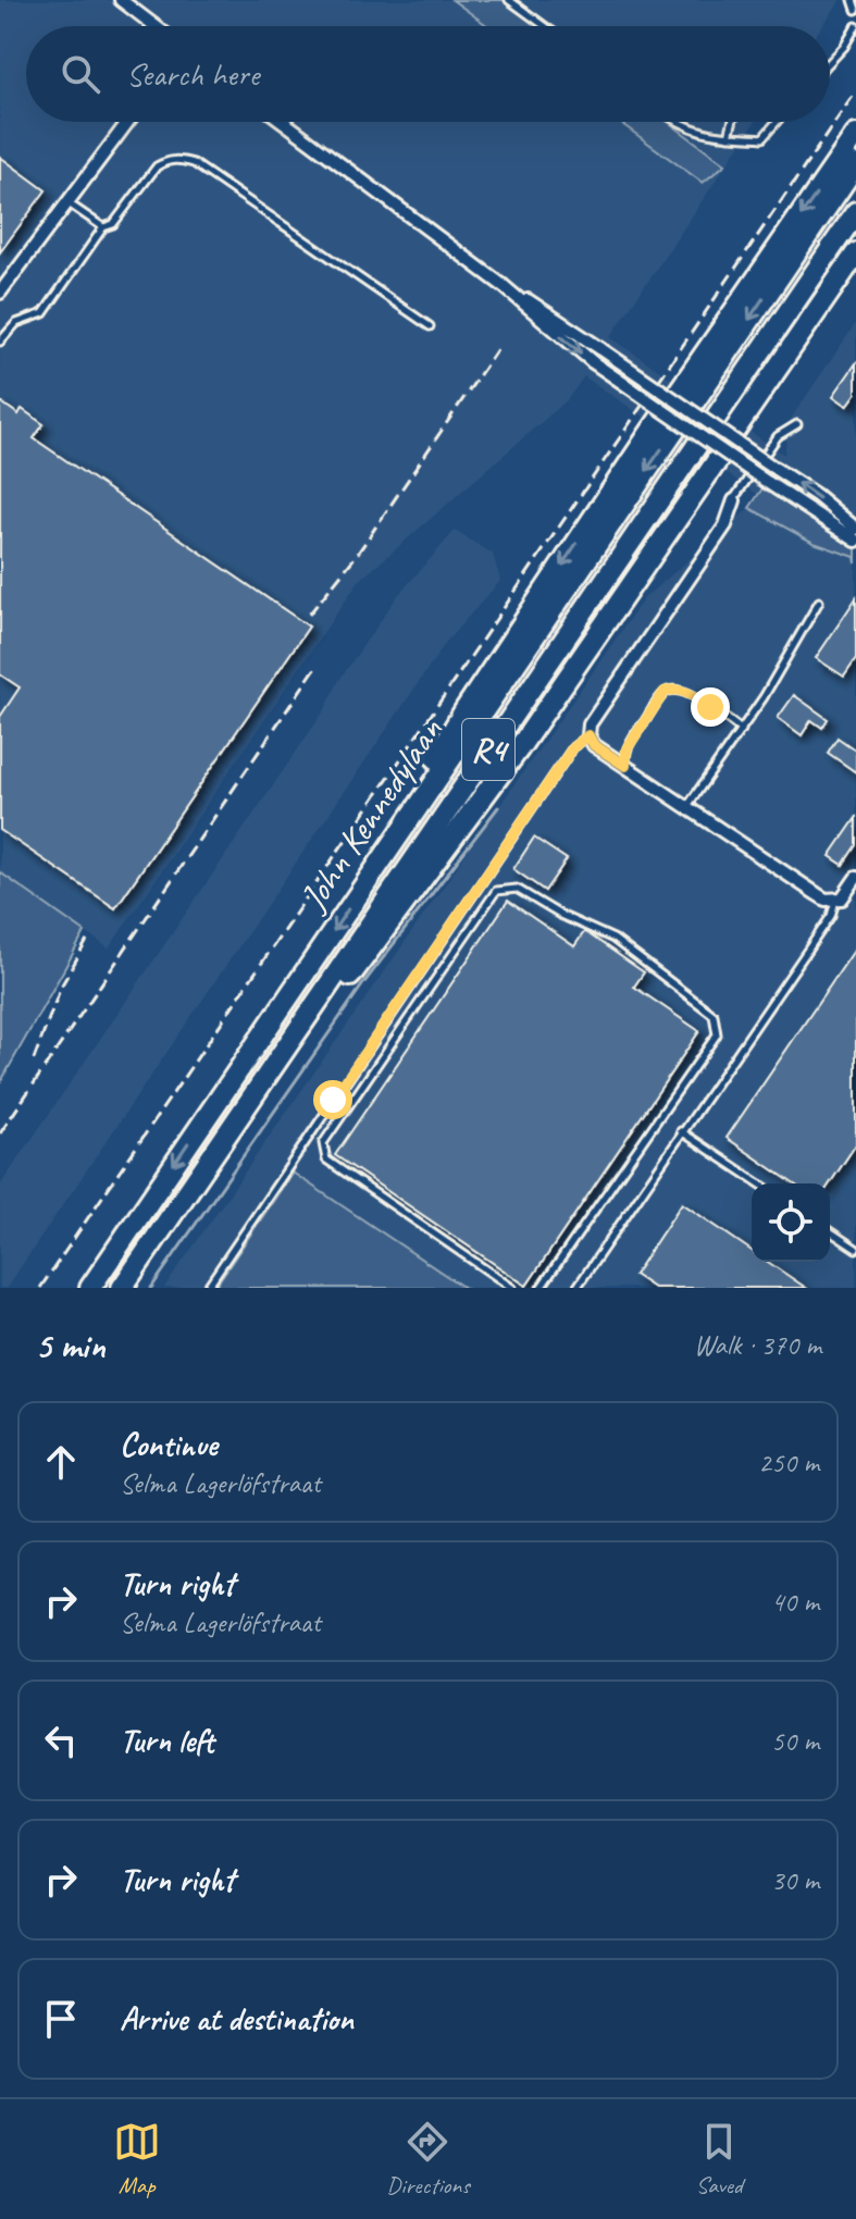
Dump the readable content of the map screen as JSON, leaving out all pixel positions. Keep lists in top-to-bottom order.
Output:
{
  "streets": {
    "highway": ["R4", "John Kennedylaan"]
  },
  "crossings": [
    ["R4", "John Kennedylaan"]
  ],
  "page": {
    "search": "Search here",
    "heading": ["5 min", "Walk · 370 m"],
    "list": [
      ["Continue", "Selma Lagerlöfstraat", "250 m"],
      ["Turn right", "Selma Lagerlöfstraat", "40 m"],
      ["Turn left", "50 m"],
      ["Turn right", "30 m"],
      "Arrive at destination"
    ],
    "nav": ["Map", "Directions", "Saved"]
  }
}
